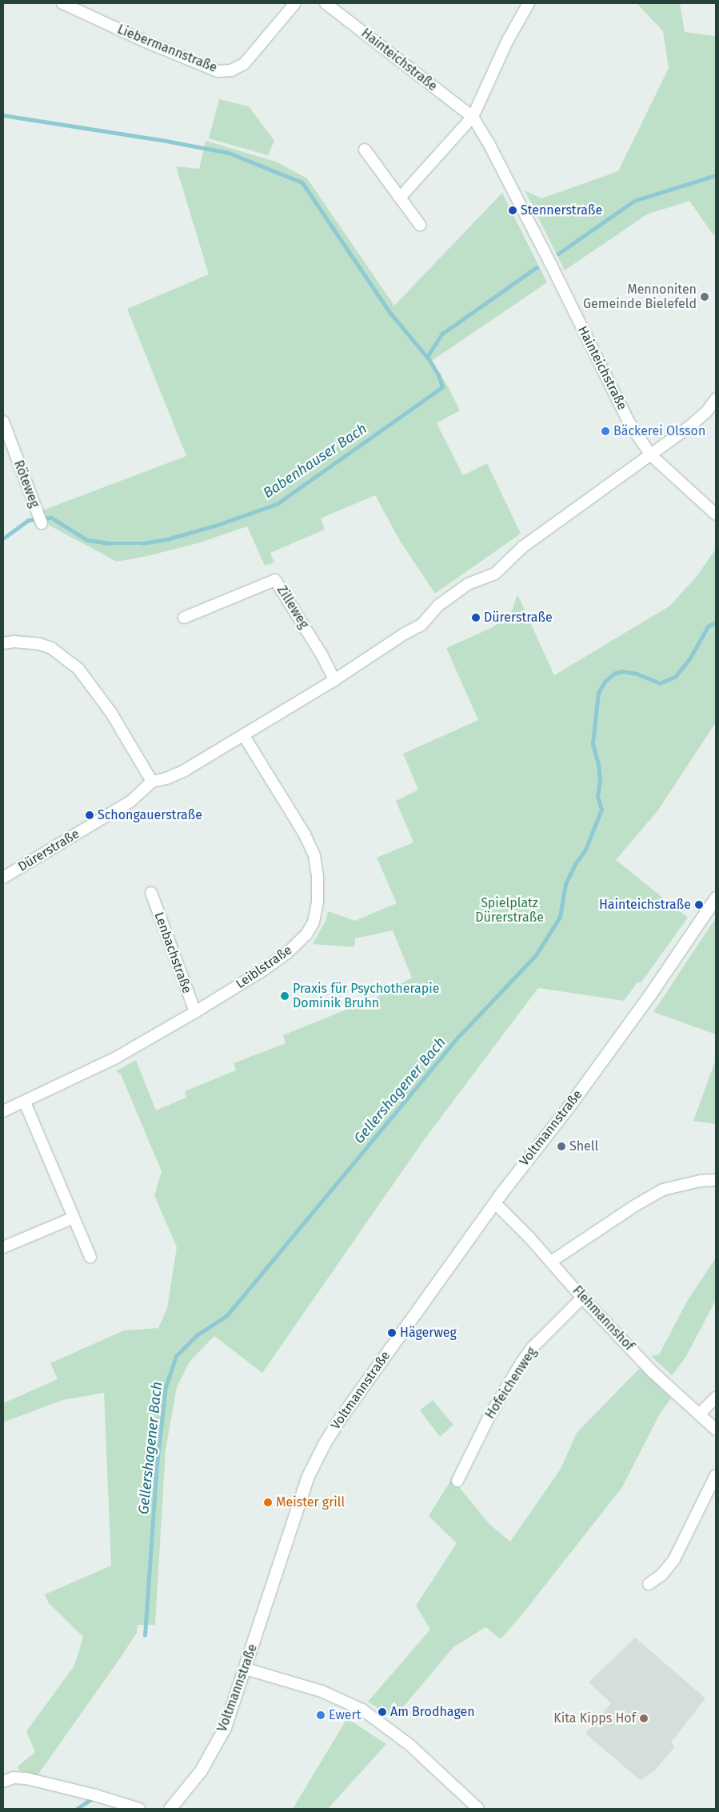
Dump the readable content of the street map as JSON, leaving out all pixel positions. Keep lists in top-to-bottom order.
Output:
{
  "streets": {
    "street": [
      "Liebermannstraße",
      "Hainteichstraße",
      "Röteweg",
      "Zilleweg",
      "Dürerstraße",
      "Lenbachstraße",
      "Leiblstraße",
      "Voltmannstraße",
      "Flehmannshof",
      "Hofeichenweg"
    ]
  },
  "crossings": [
    ["Hainteichstraße", "Dürerstraße"],
    ["Zilleweg", "Dürerstraße"],
    ["Dürerstraße", "Leiblstraße"],
    ["Lenbachstraße", "Leiblstraße"],
    ["Voltmannstraße", "Flehmannshof"],
    ["Flehmannshof", "Hofeichenweg"]
  ],
  "water": ["Babenhauser Bach", "Gellershagener Bach"],
  "parks": ["Spielplatz Dürerstraße"],
  "places": [
    "Stennerstraße",
    "Mennoniten Gemeinde Bielefeld",
    "Bäckerei Olsson",
    "Dürerstraße",
    "Schongauerstraße",
    "Hainteichstraße",
    "Praxis für Psychotherapie Dominik Bruhn",
    "Shell",
    "Hägerweg",
    "Meister grill",
    "Am Brodhagen",
    "Ewert",
    "Kita Kipps Hof"
  ]
}
